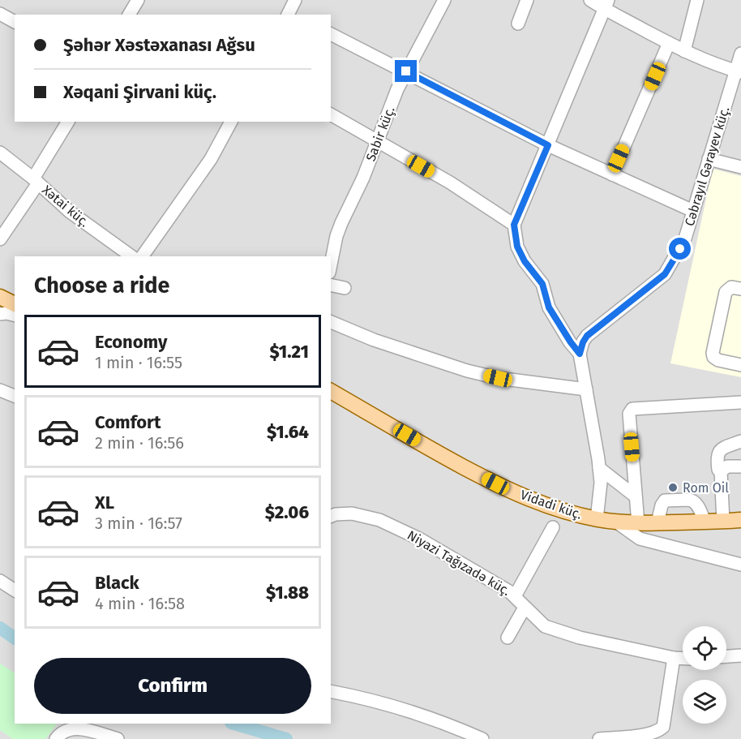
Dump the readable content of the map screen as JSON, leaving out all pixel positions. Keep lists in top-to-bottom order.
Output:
{
  "streets": {
    "main road": ["Vidadi küç."],
    "street": [
      "Sabir küç.",
      "Cəbrayıl Gərayev küç.",
      "Xətai küç.",
      "Niyazi Tağızadə küç."
    ]
  },
  "places": ["Rom Oil"],
  "page": {
    "banner": ["Şəhər Xəstəxanası Ağsu", "Xəqani Şirvani küç."],
    "heading": "Choose a ride",
    "list": [
      {
        "name": "Economy",
        "note": "1 min · 16:55",
        "value": "$1.21"
      },
      {
        "name": "Comfort",
        "note": "2 min · 16:56",
        "value": "$1.64"
      },
      {
        "name": "XL",
        "note": "3 min · 16:57",
        "value": "$2.06"
      },
      {
        "name": "Black",
        "note": "4 min · 16:58",
        "value": "$1.88"
      }
    ],
    "buttons": "Confirm"
  }
}
